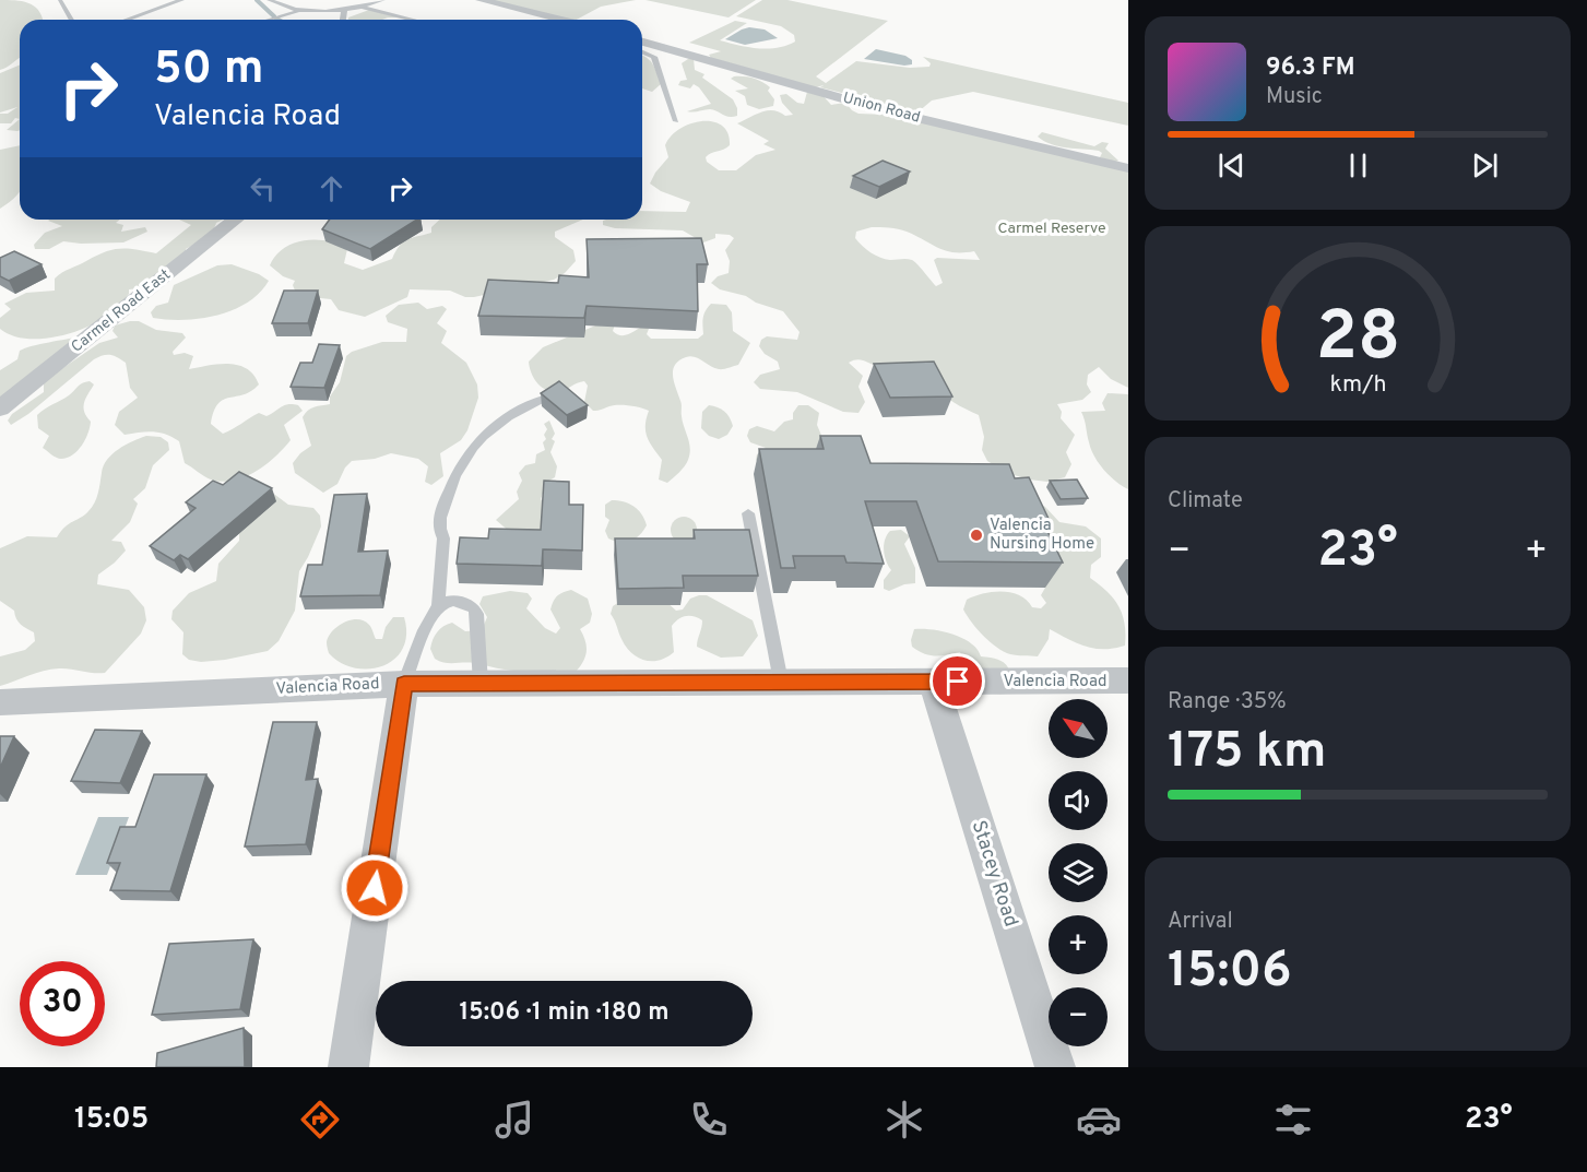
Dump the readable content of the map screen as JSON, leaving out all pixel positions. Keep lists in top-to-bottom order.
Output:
{
  "streets": {
    "street": [
      "Union Road",
      "Carmel Road East",
      "Valencia Road",
      "Stacey Road"
    ]
  },
  "crossings": [
    ["Valencia Road", "Stacey Road"]
  ],
  "parks": ["Carmel Reserve"],
  "places": ["Valencia Nursing Home"],
  "north": "top left",
  "page": {
    "turn": ["50 m", "Valencia Road"],
    "song": ["96.3 FM", "Music"],
    "tile": [
      "Climate",
      ["Range · 35%", "175 km"],
      ["Arrival", "15:06"]
    ],
    "heat": ["−", "23°", "+"],
    "map_buttons": ["+", "−"],
    "limit": "30",
    "trip": "15:06 · 1 min · 180 m",
    "tabs": ["15:05", "23°"],
    "gauge": ["28", "km/h"]
  }
}
